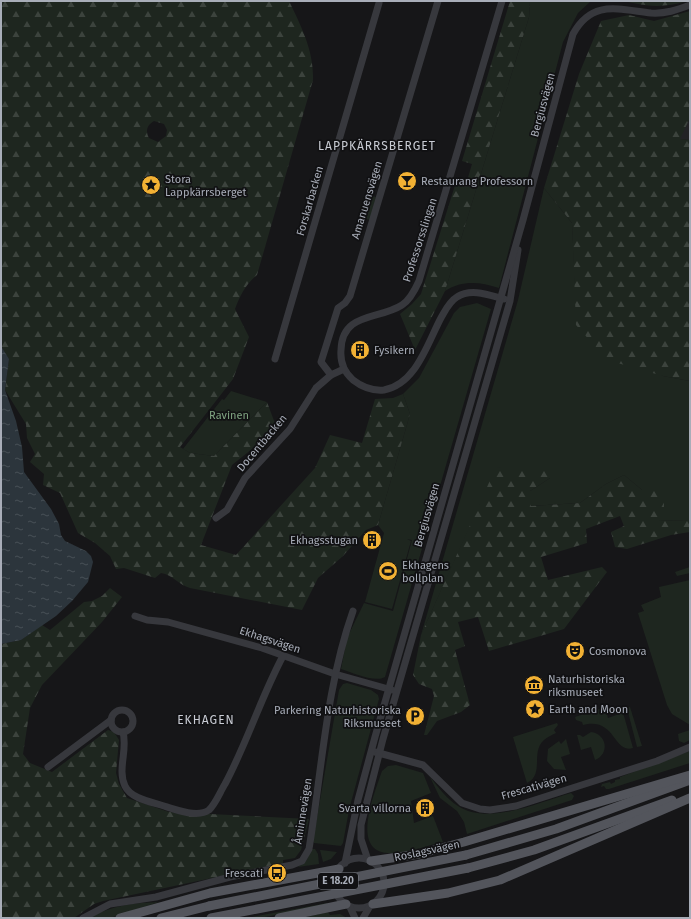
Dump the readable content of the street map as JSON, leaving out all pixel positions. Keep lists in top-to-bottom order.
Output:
{
  "streets": {
    "main road": ["Roslagsvägen", "E 18.20"],
    "street": [
      "Bergiusvägen",
      "Amanuensvägen",
      "Forskarbacken",
      "Professorsslingan",
      "Docentbacken",
      "Ekhagsvägen",
      "Frescativägen",
      "Åminnevägen"
    ]
  },
  "crossings": [
    ["Bergiusvägen", "Ekhagsvägen"],
    ["Bergiusvägen", "Frescativägen"],
    ["Amanuensvägen", "Docentbacken"],
    ["Professorsslingan", "Docentbacken"],
    ["Ekhagsvägen", "Åminnevägen"]
  ],
  "districts": ["LAPPKÄRRSBERGET", "EKHAGEN"],
  "parks": ["Ravinen"],
  "places": {
    "bar": ["Restaurang Professorn"],
    "place": ["Stora Lappkärrsberget", "Earth and Moon"],
    "building": ["Fysikern", "Ekhagsstugan", "Svarta villorna"],
    "sports": ["Ekhagens bollplan"],
    "theatre": ["Cosmonova"],
    "museum": ["Naturhistoriska riksmuseet"],
    "parking": ["Parkering Naturhistoriska Riksmuseet"],
    "bus stop": ["Frescati"]
  }
}
